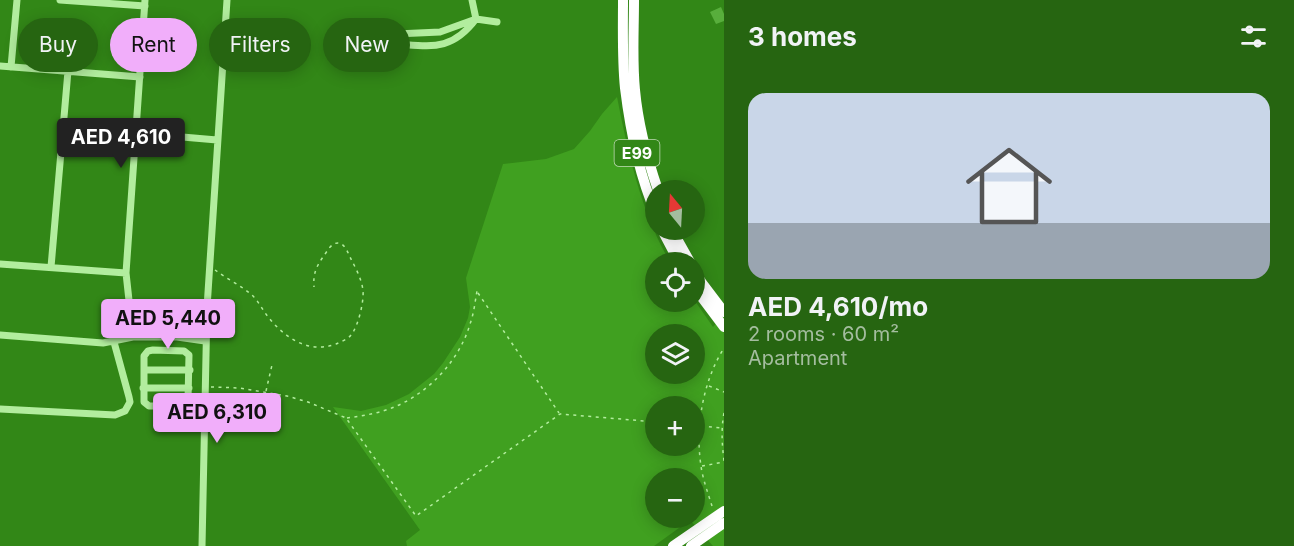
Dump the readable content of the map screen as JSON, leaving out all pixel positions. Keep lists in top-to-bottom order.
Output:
{
  "streets": {
    "highway": ["E99"]
  },
  "north": "top",
  "page": {
    "heading": "3 homes",
    "chip": [
      "Buy",
      "Rent",
      "Filters",
      "New"
    ],
    "list": [
      {
        "name": "AED 4,610/mo",
        "note": "2 rooms · 60 m² · Apartment"
      }
    ],
    "price": ["AED 4,610", "AED 5,440", "AED 6,310"],
    "map_buttons": ["+", "−"]
  }
}
